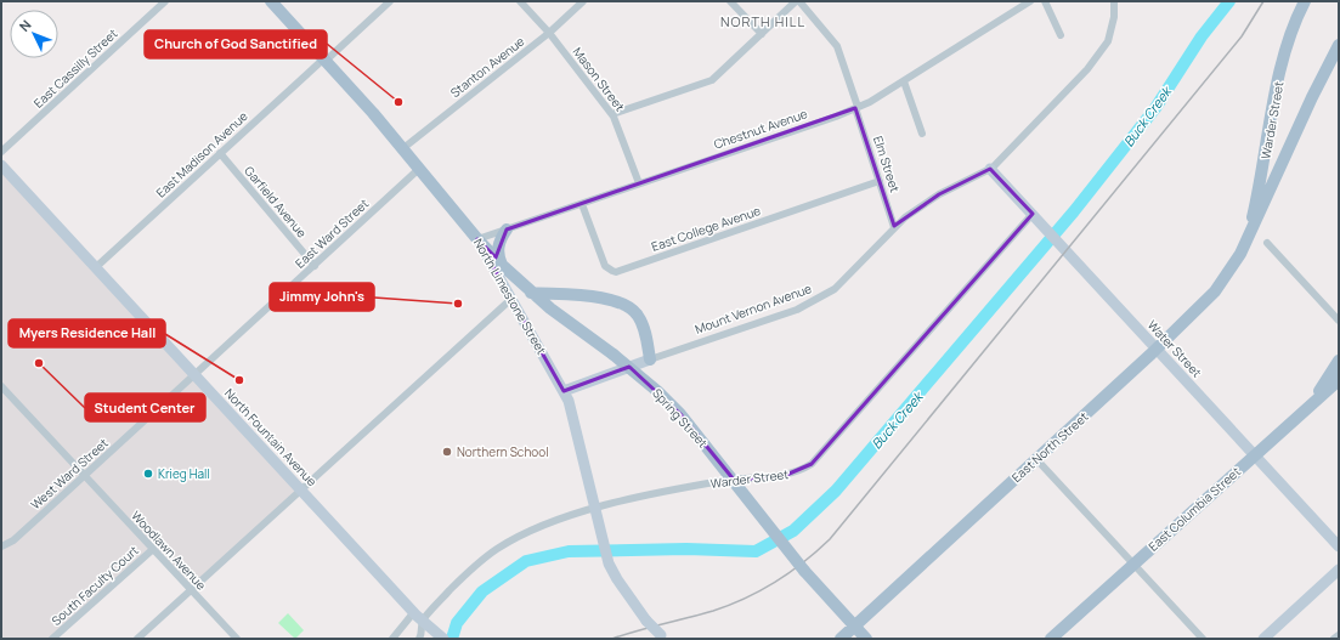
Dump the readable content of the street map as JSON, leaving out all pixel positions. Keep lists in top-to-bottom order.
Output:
{
  "streets": {
    "main road": [
      "Warder Street",
      "North Limestone Street",
      "Spring Street",
      "East North Street",
      "East Columbia Street"
    ],
    "street": [
      "Stanton Avenue",
      "East Cassilly Street",
      "Mason Street",
      "Chestnut Avenue",
      "East Madison Avenue",
      "Elm Street",
      "Garfield Avenue",
      "East College Avenue",
      "East Ward Street",
      "Mount Vernon Avenue",
      "Water Street",
      "North Fountain Avenue",
      "West Ward Street",
      "Woodlawn Avenue",
      "South Faculty Court"
    ]
  },
  "crossings": [
    ["Stanton Avenue", "Mason Street"],
    ["Stanton Avenue", "North Limestone Street"],
    ["Mason Street", "Chestnut Avenue"],
    ["Warder Street", "North Limestone Street"],
    ["Warder Street", "Water Street"],
    ["Warder Street", "North Fountain Avenue"],
    ["Warder Street", "East North Street"],
    ["Chestnut Avenue", "Elm Street"],
    ["Chestnut Avenue", "East College Avenue"],
    ["Chestnut Avenue", "North Limestone Street"],
    ["Chestnut Avenue", "Spring Street"],
    ["East Madison Avenue", "Garfield Avenue"],
    ["East Madison Avenue", "North Limestone Street"],
    ["East Madison Avenue", "North Fountain Avenue"],
    ["Elm Street", "East College Avenue"],
    ["Elm Street", "Mount Vernon Avenue"],
    ["Garfield Avenue", "East Ward Street"],
    ["East Ward Street", "North Limestone Street"],
    ["East Ward Street", "North Fountain Avenue"],
    ["East Ward Street", "West Ward Street"],
    ["North Limestone Street", "Mount Vernon Avenue"],
    ["North Limestone Street", "Spring Street"],
    ["Mount Vernon Avenue", "Water Street"],
    ["Water Street", "East North Street"],
    ["Water Street", "East Columbia Street"],
    ["Spring Street", "East North Street"],
    ["North Fountain Avenue", "West Ward Street"],
    ["West Ward Street", "Woodlawn Avenue"],
    ["Woodlawn Avenue", "South Faculty Court"]
  ],
  "districts": ["NORTH HILL"],
  "water": ["Buck Creek"],
  "places": [
    "Church of God Sanctified",
    "Jimmy John's",
    "Student Center",
    "Myers Residence Hall",
    "Northern School",
    "Krieg Hall"
  ],
  "north": "top left"
}
